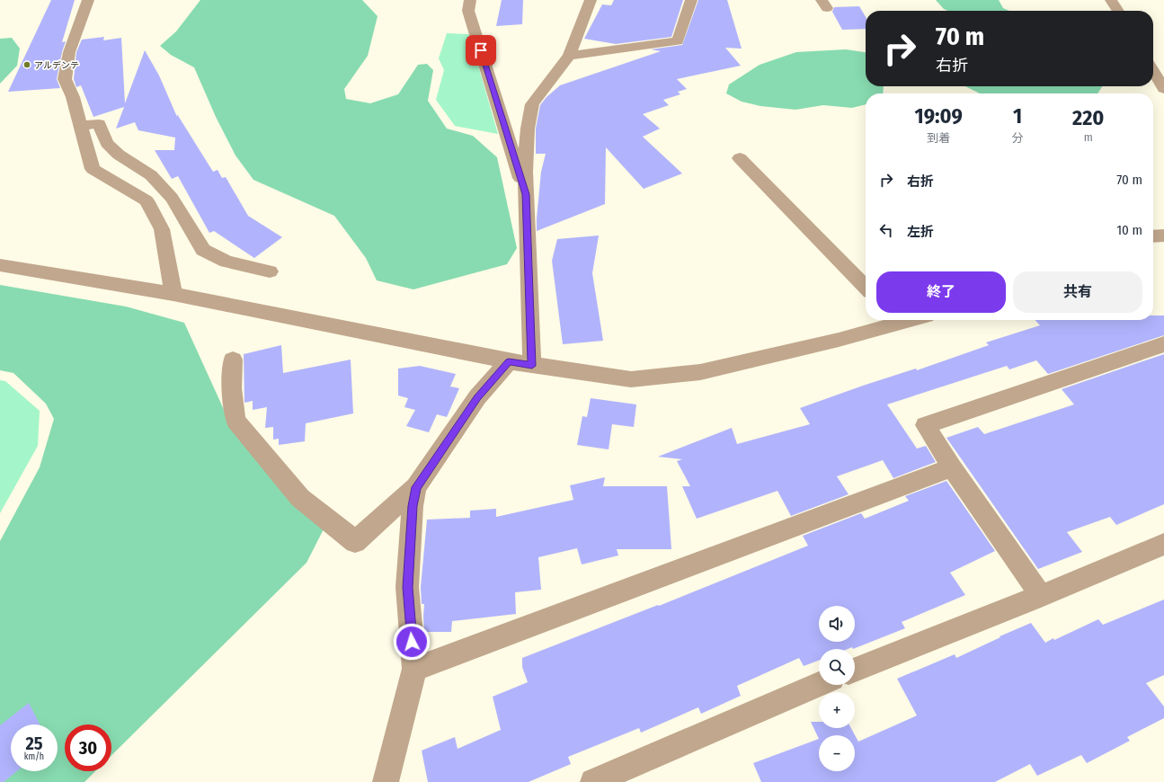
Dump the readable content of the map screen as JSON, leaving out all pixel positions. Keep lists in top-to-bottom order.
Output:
{
  "places": ["アルデンテ"],
  "page": {
    "turn": ["70 m", "右折"],
    "eta": [
      "19:09",
      "到着",
      "1",
      "分",
      "220",
      "m"
    ],
    "list": [
      {
        "name": "右折",
        "value": "70 m"
      },
      {
        "name": "左折",
        "value": "10 m"
      }
    ],
    "buttons": ["終了", "共有"],
    "map_buttons": ["+", "−"],
    "speed": "25 km/h",
    "limit": "30"
  }
}
